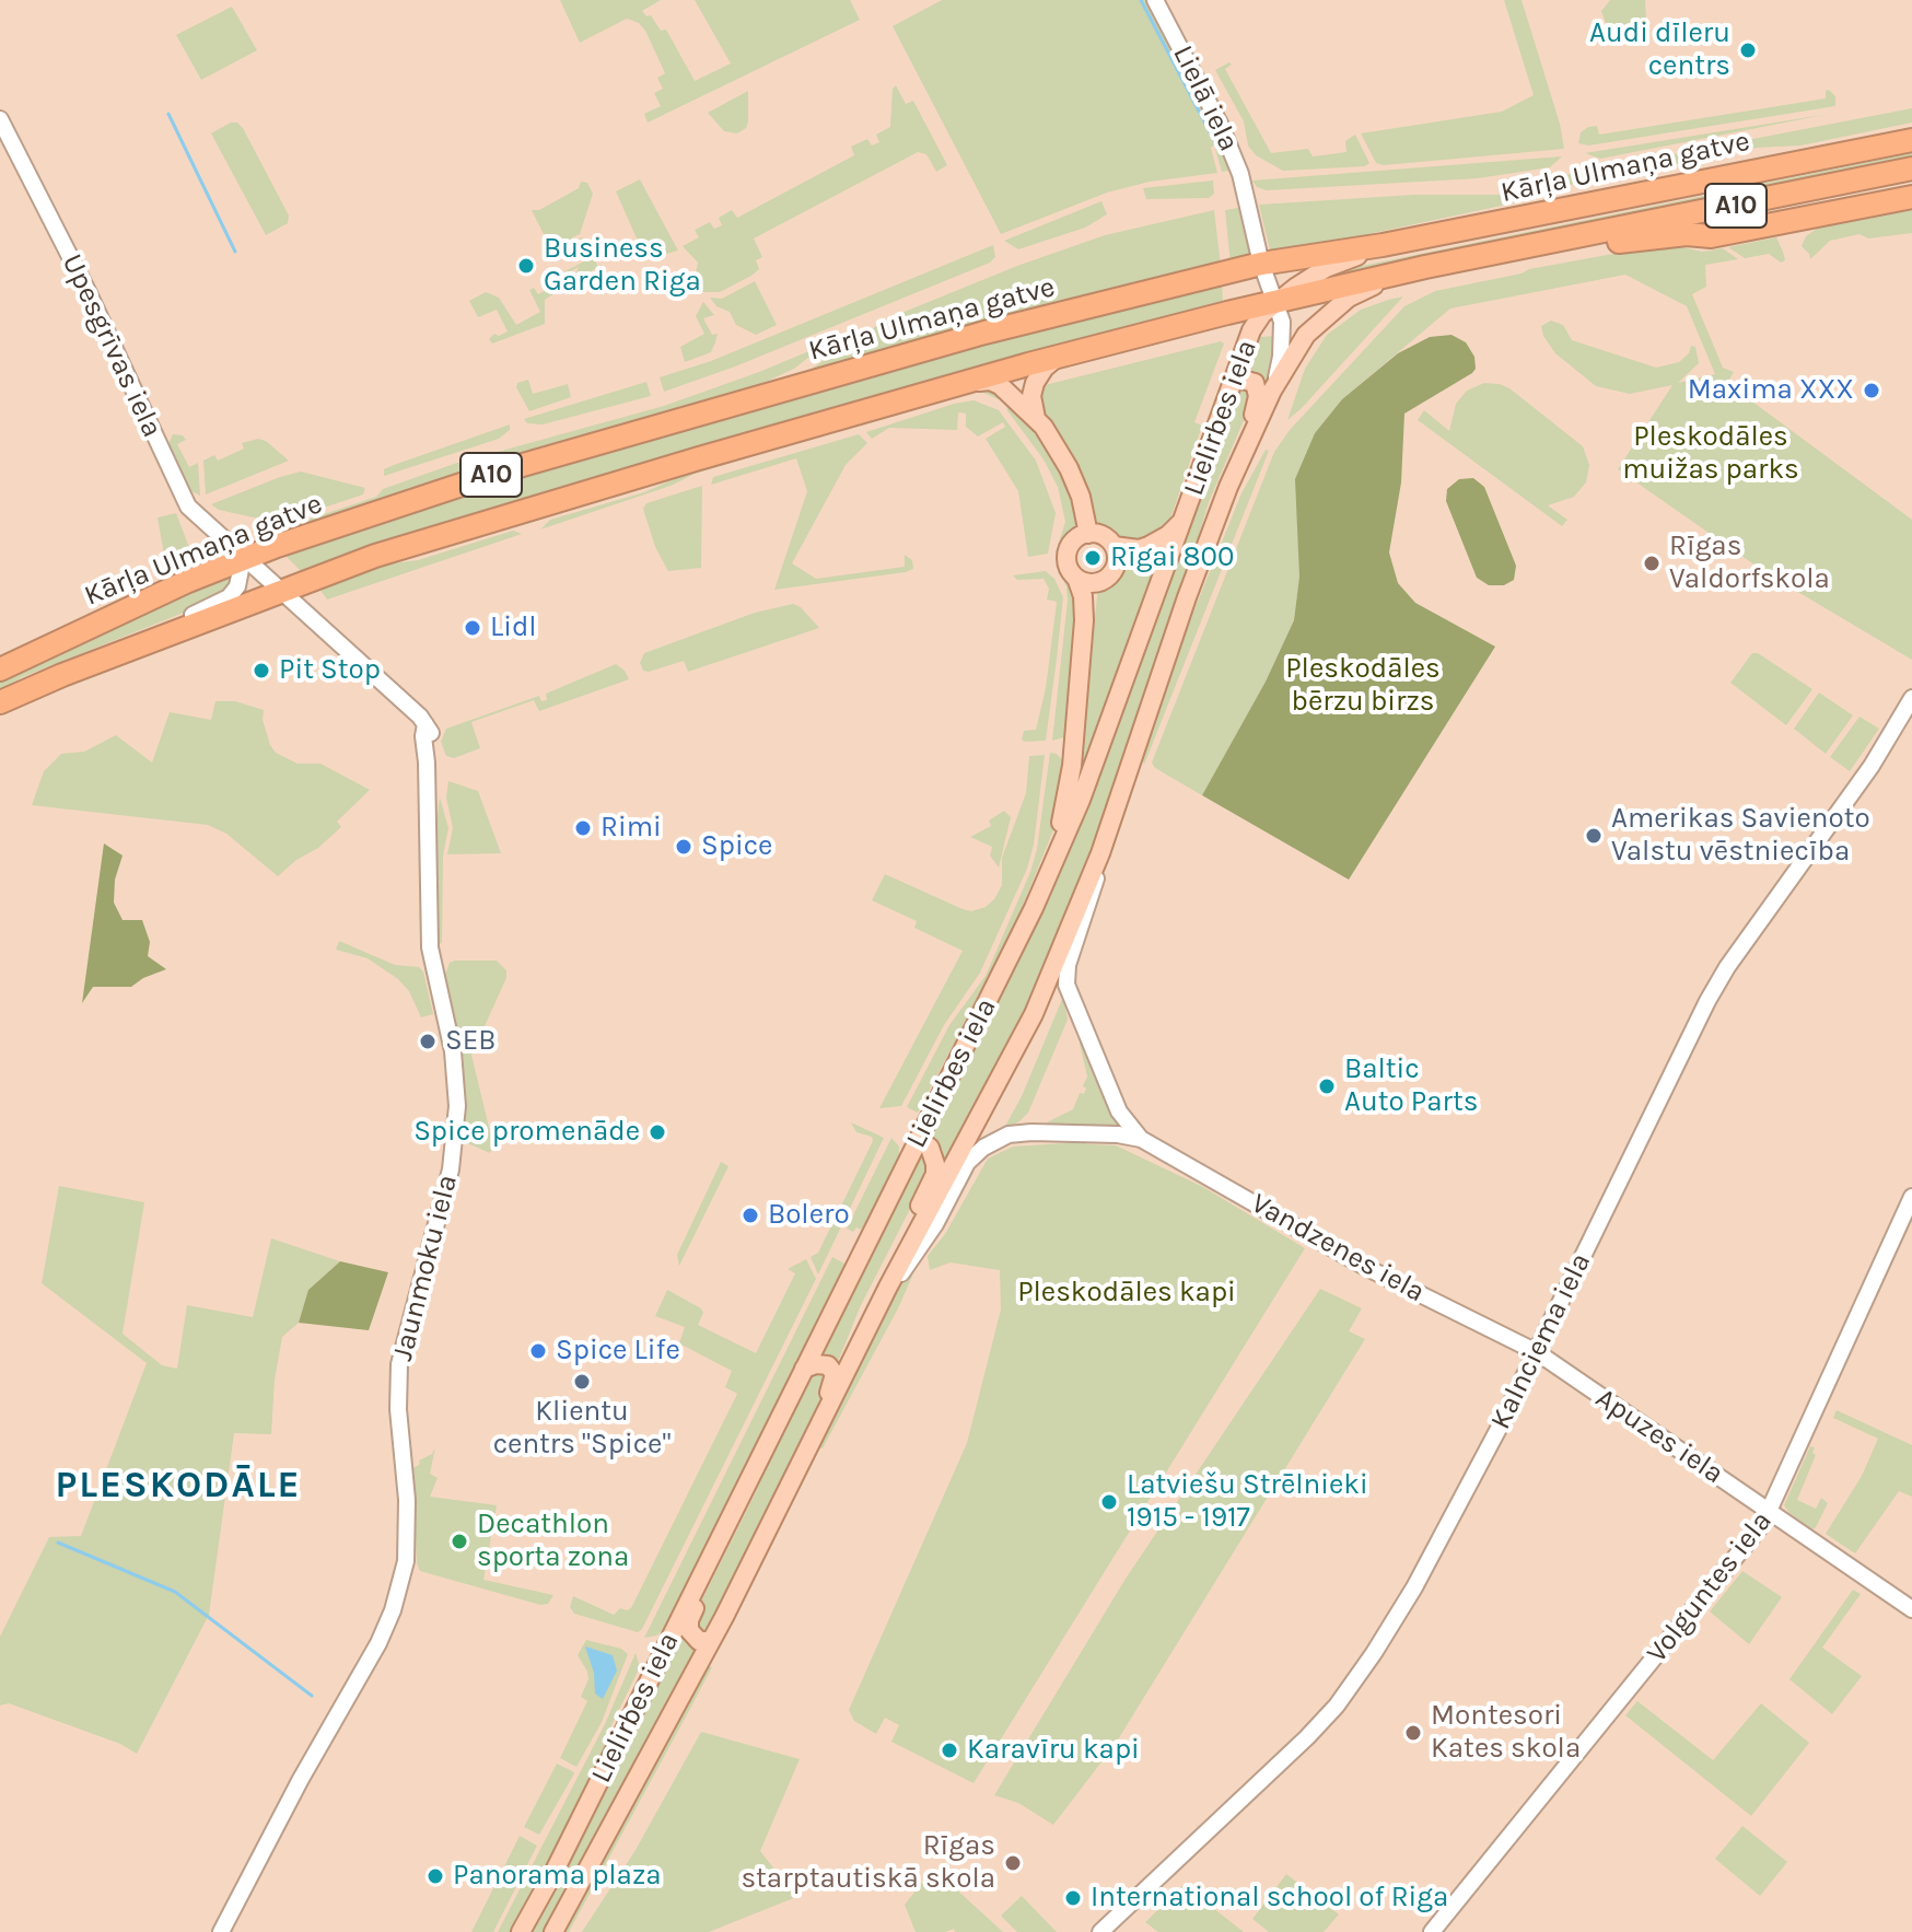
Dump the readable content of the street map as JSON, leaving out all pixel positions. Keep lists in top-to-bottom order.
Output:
{
  "streets": {
    "highway": ["Kārļa Ulmaņa gatve", "A10"],
    "main road": ["Lielirbes iela"],
    "street": [
      "Lielā iela",
      "Upesgrīvas iela",
      "Vandzenes iela",
      "Jaunmoku iela",
      "Kalnciema iela",
      "Apuzes iela",
      "Volguntes iela"
    ]
  },
  "crossings": [
    ["Lielā iela", "Kārļa Ulmaņa gatve"],
    ["Lielā iela", "Lielirbes iela"],
    ["Kārļa Ulmaņa gatve", "Upesgrīvas iela"],
    ["Kārļa Ulmaņa gatve", "Lielirbes iela"],
    ["Kārļa Ulmaņa gatve", "Jaunmoku iela"],
    ["Upesgrīvas iela", "Jaunmoku iela"],
    ["Lielirbes iela", "Vandzenes iela"],
    ["Vandzenes iela", "Kalnciema iela"],
    ["Vandzenes iela", "Apuzes iela"],
    ["Kalnciema iela", "Apuzes iela"],
    ["Apuzes iela", "Volguntes iela"]
  ],
  "districts": ["PLESKODĀLE"],
  "parks": ["Pleskodāles muižas parks", "Pleskodāles bērzu birzs", "Pleskodāles kapi"],
  "places": [
    "Audi dīleru centrs",
    "Business Garden Riga",
    "Maxima XXX",
    "Rīgai 800",
    "Rīgas Valdorfskola",
    "Lidl",
    "Pit Stop",
    "Rimi",
    "Amerikas Savienoto Valstu vēstniecība",
    "Spice",
    "SEB",
    "Baltic Auto Parts",
    "Spice promenāde",
    "Bolero",
    "Spice Life",
    "Klientu centrs \"Spice\"",
    "Latviešu Strēlnieki 1915 - 1917",
    "Decathlon sporta zona",
    "Montesori Kates skola",
    "Karavīru kapi",
    "Rīgas starptautiskā skola",
    "Panorama plaza",
    "International school of Riga"
  ]
}
